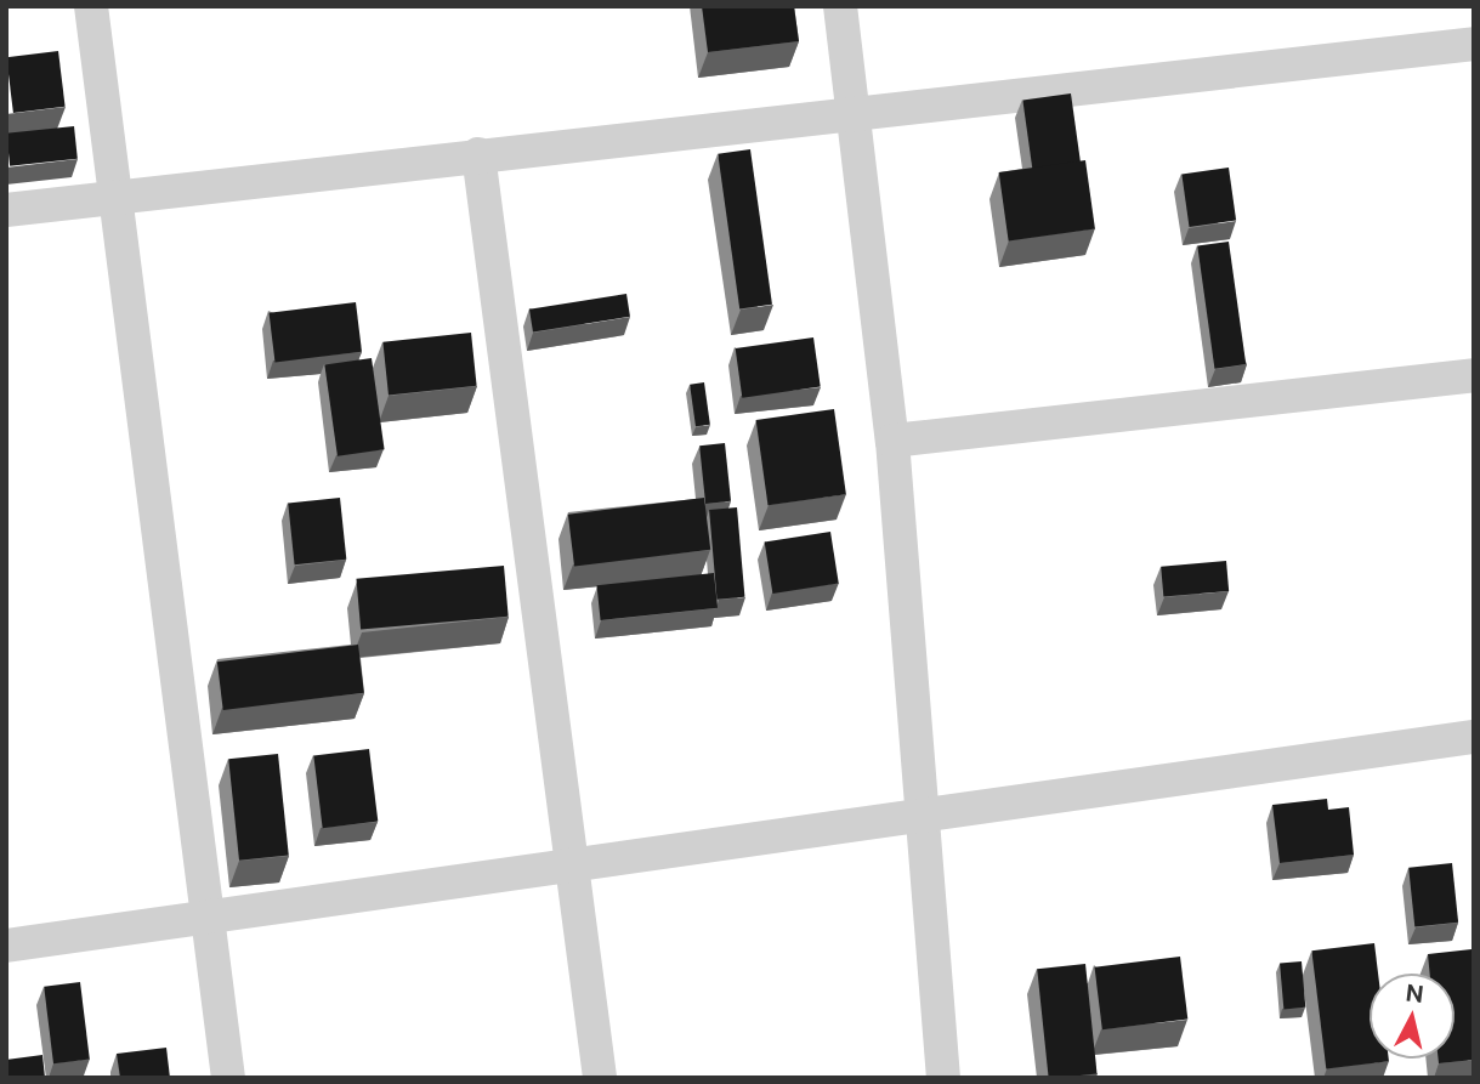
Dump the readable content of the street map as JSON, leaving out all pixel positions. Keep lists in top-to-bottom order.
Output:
{
  "north": "top"
}
